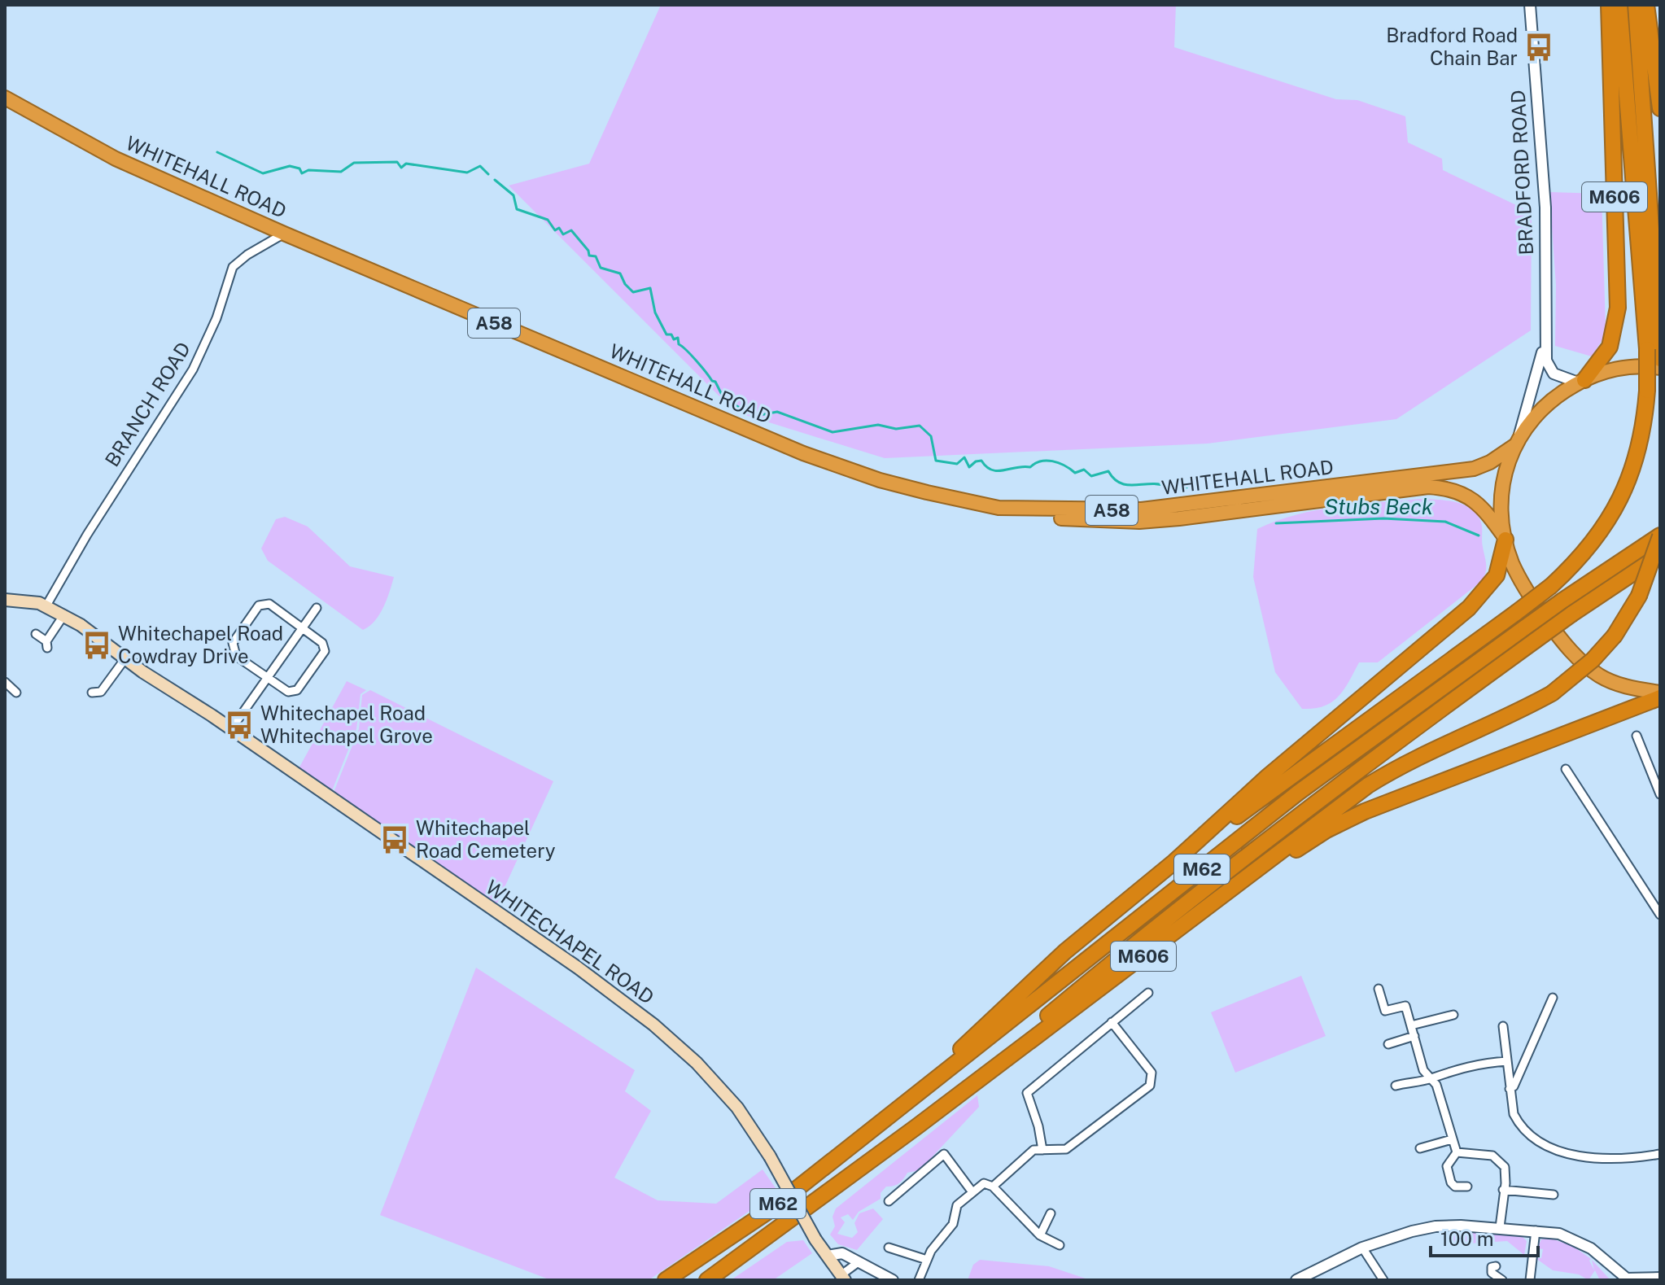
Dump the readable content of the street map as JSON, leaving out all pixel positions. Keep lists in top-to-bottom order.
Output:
{
  "streets": {
    "highway": [
      "WHITEHALL ROAD",
      "M606",
      "A58",
      "M62"
    ],
    "main road": ["WHITECHAPEL ROAD"],
    "street": ["BRADFORD ROAD", "BRANCH ROAD"]
  },
  "crossings": [
    ["BRADFORD ROAD", "WHITEHALL ROAD"],
    ["BRADFORD ROAD", "M606"],
    ["WHITEHALL ROAD", "A58"],
    ["WHITEHALL ROAD", "BRANCH ROAD"],
    ["M606", "M62"],
    ["BRANCH ROAD", "WHITECHAPEL ROAD"]
  ],
  "water": ["Stubs Beck"],
  "places": {
    "bus stop": [
      "Bradford Road Chain Bar",
      "Whitechapel Road Cowdray Drive",
      "Whitechapel Road Whitechapel Grove",
      "Whitechapel Road Cemetery"
    ]
  },
  "scale_bar": "100 m"
}
